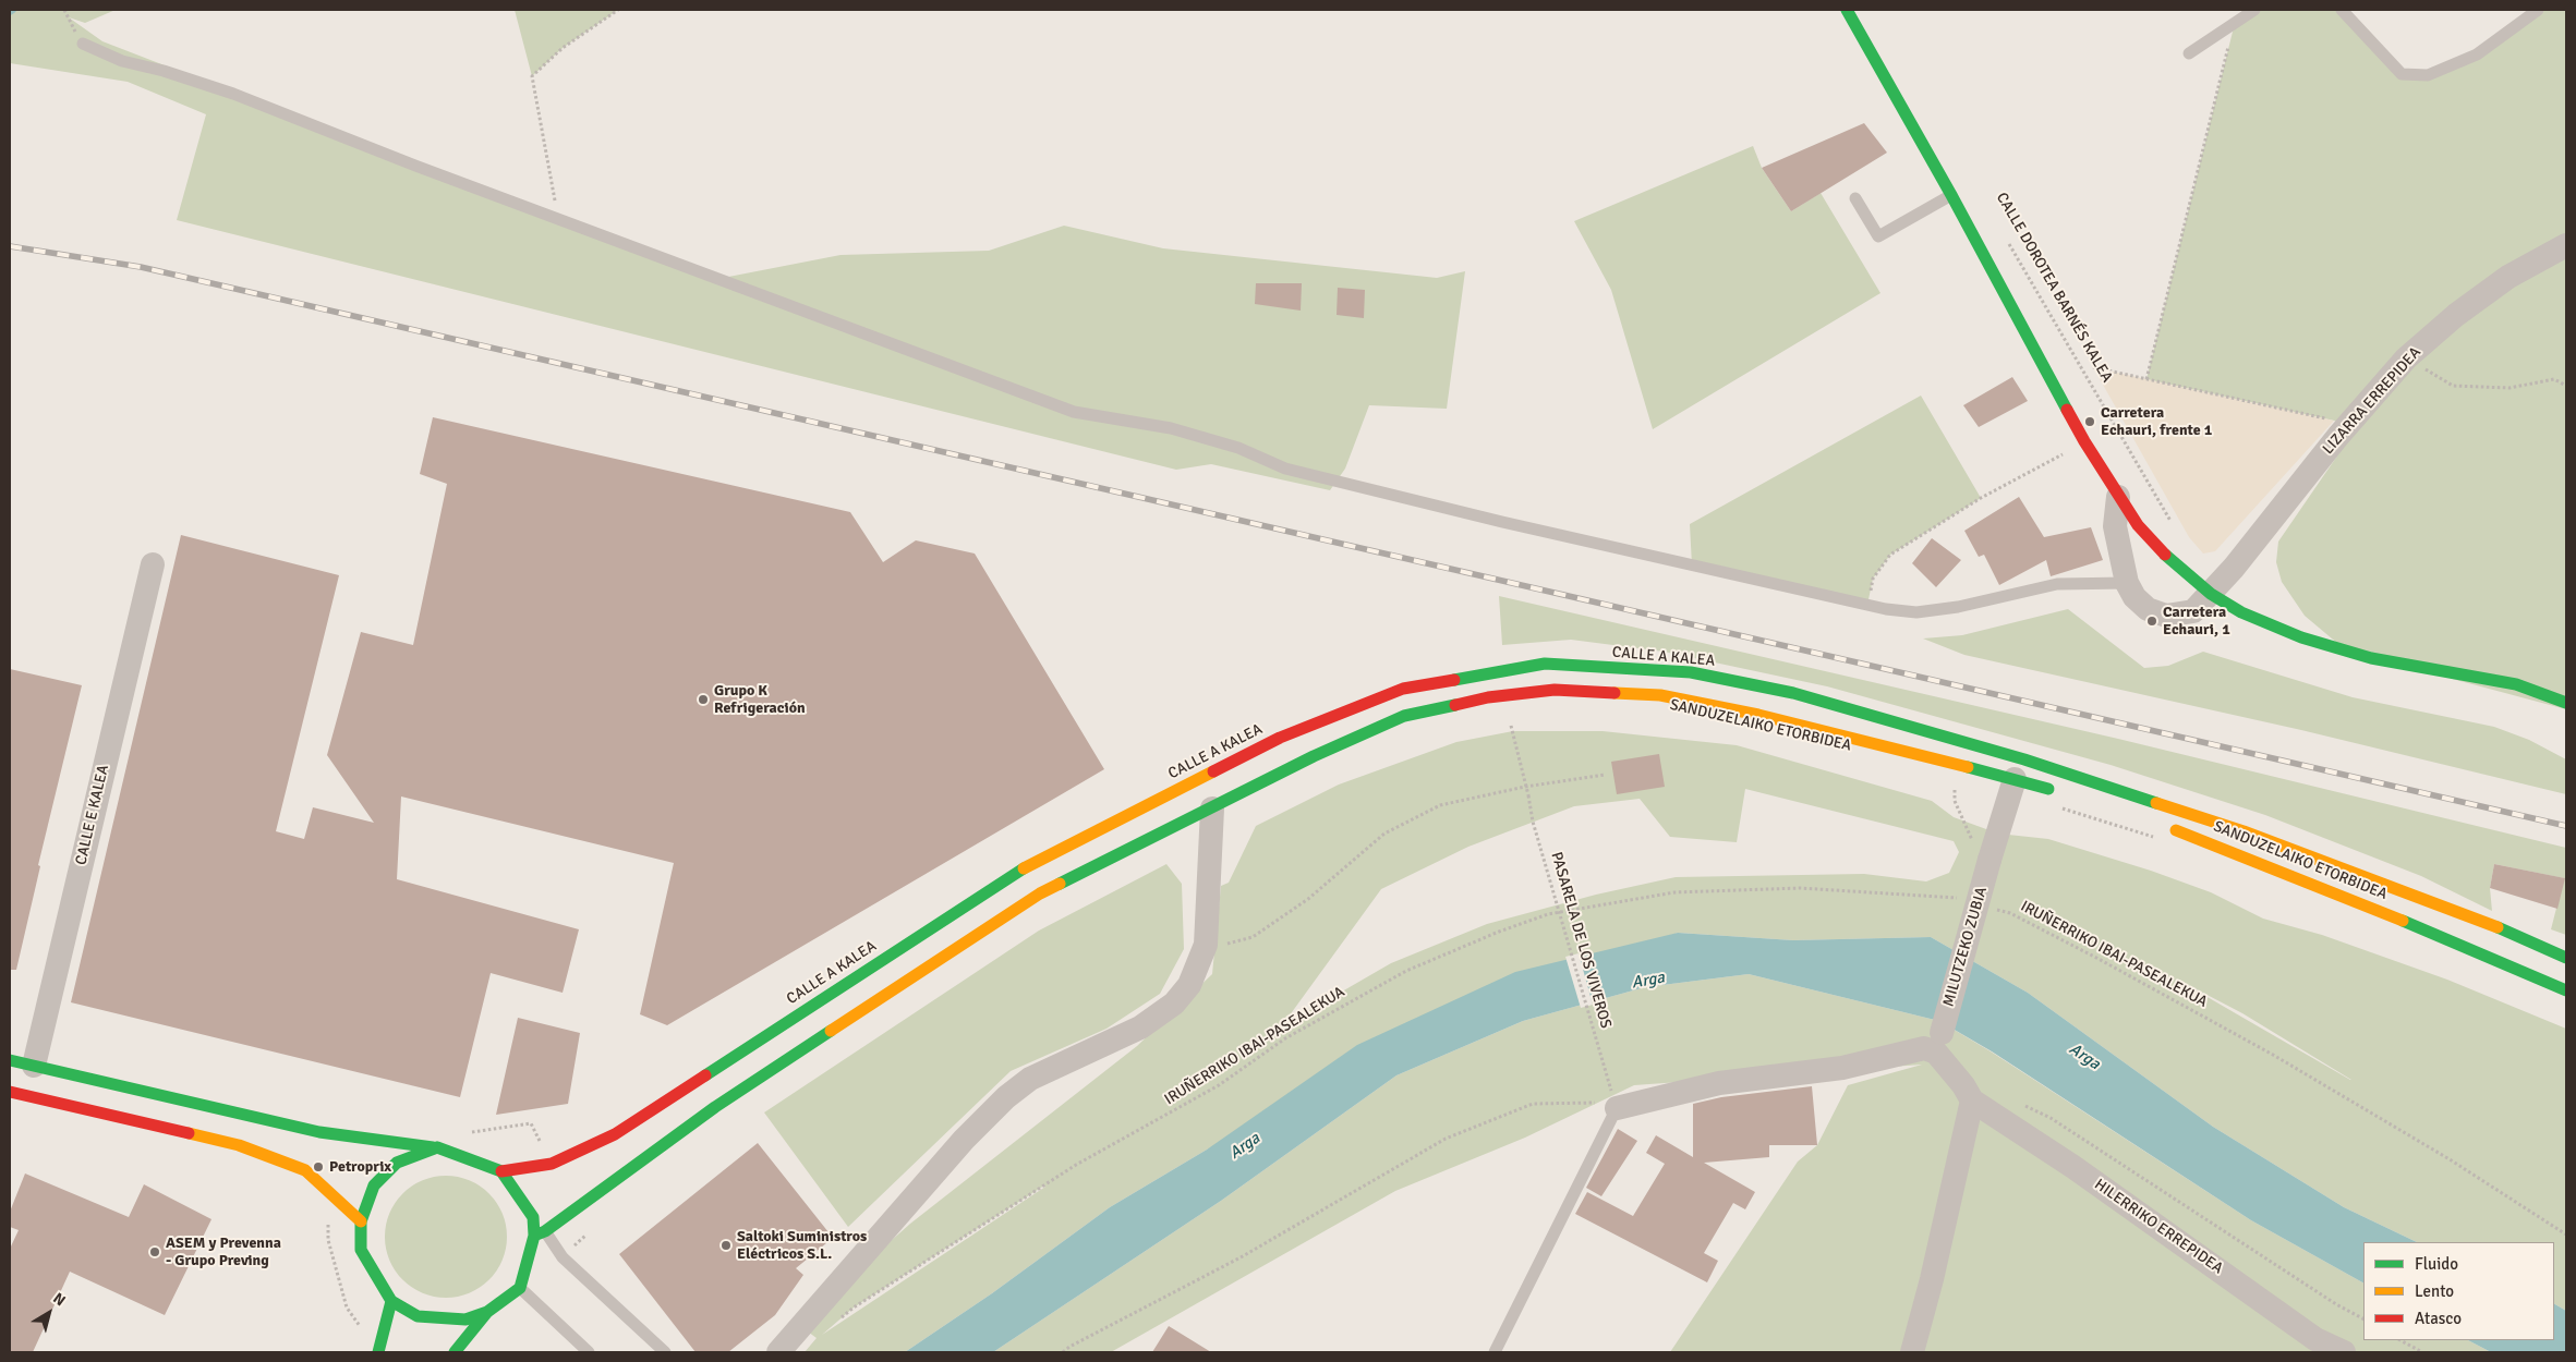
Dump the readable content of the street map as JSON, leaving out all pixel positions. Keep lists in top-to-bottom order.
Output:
{
  "streets": {
    "main road": ["CALLE A KALEA", "SANDUZELAIKO ETORBIDEA"],
    "street": [
      "LIZARRA ERREPIDEA",
      "CALLE E KALEA",
      "MILUTZEKO ZUBIA",
      "HILERRIKO ERREPIDEA"
    ],
    "path": ["CALLE DOROTEA BARNÉS KALEA", "PASARELA DE LOS VIVEROS", "IRUÑERRIKO IBAI-PASEALEKUA"]
  },
  "crossings": [
    ["CALLE A KALEA", "SANDUZELAIKO ETORBIDEA"],
    ["CALLE A KALEA", "MILUTZEKO ZUBIA"],
    ["SANDUZELAIKO ETORBIDEA", "MILUTZEKO ZUBIA"],
    ["MILUTZEKO ZUBIA", "HILERRIKO ERREPIDEA"]
  ],
  "water": ["Arga"],
  "places": [
    "Carretera Echauri, frente 1",
    "Carretera Echauri, 1",
    "Grupo K Refrigeración",
    "Petroprix",
    "Saltoki Suministros Eléctricos S.L.",
    "ASEM y Prevenna - Grupo Preving"
  ],
  "legend": ["Fluido", "Lento", "Atasco"],
  "north": "top right"
}
